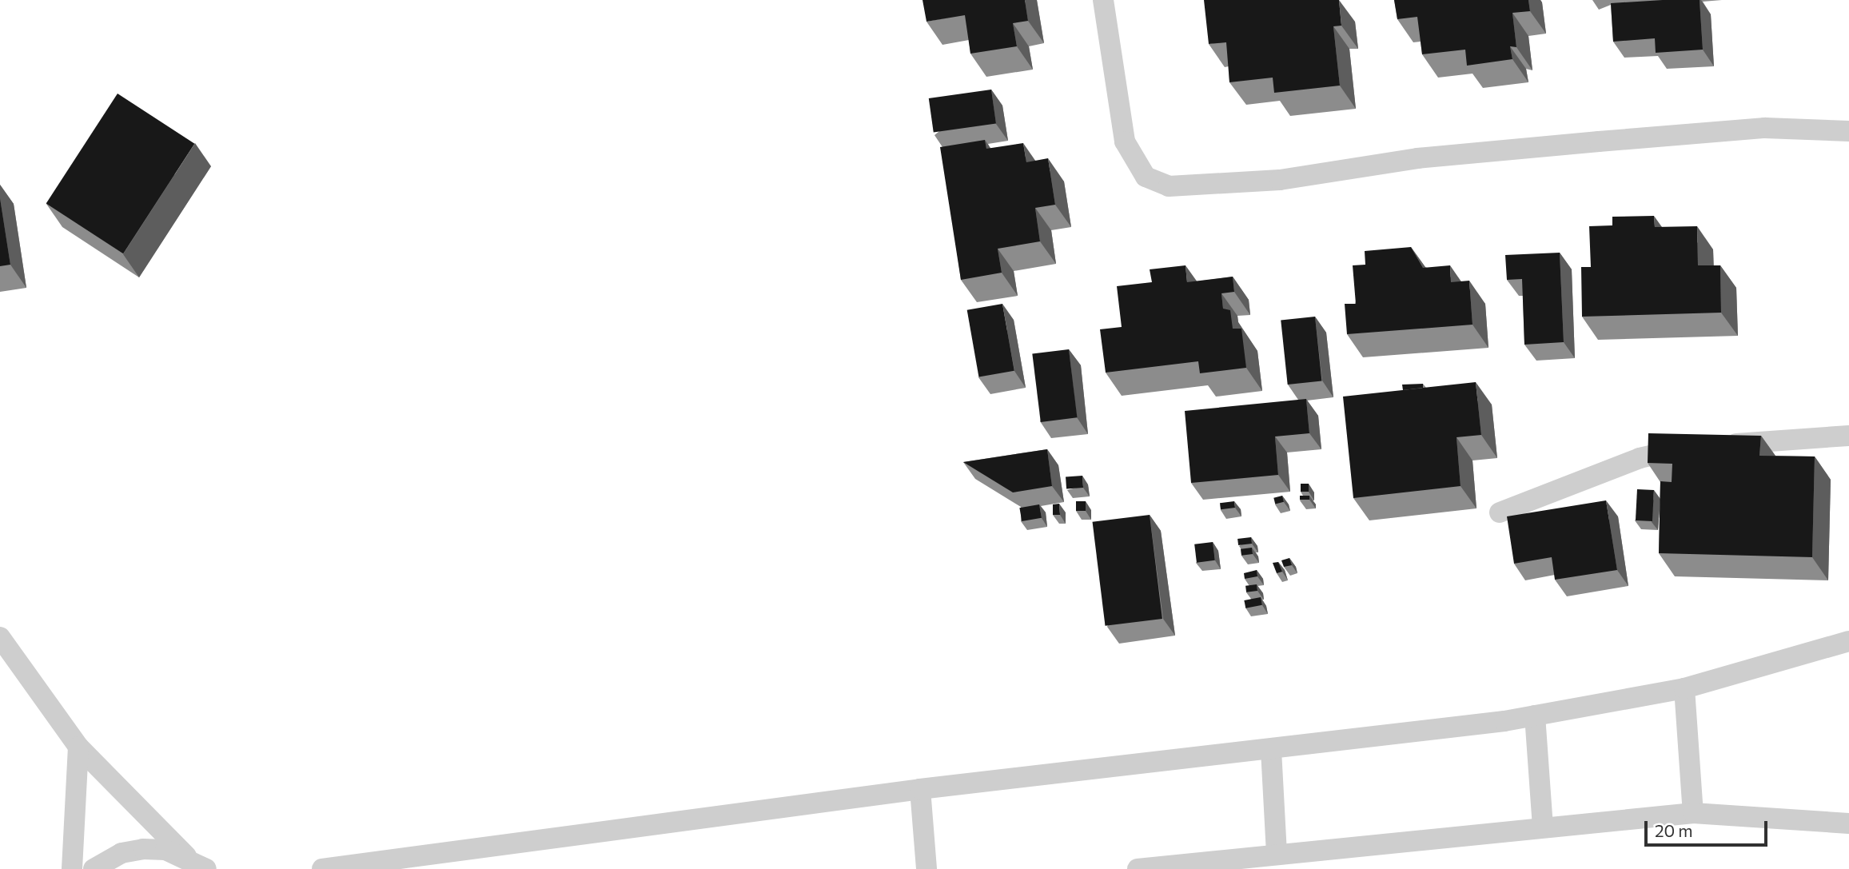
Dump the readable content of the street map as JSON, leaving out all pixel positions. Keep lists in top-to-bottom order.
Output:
{
  "scale_bar": "20 m"
}
